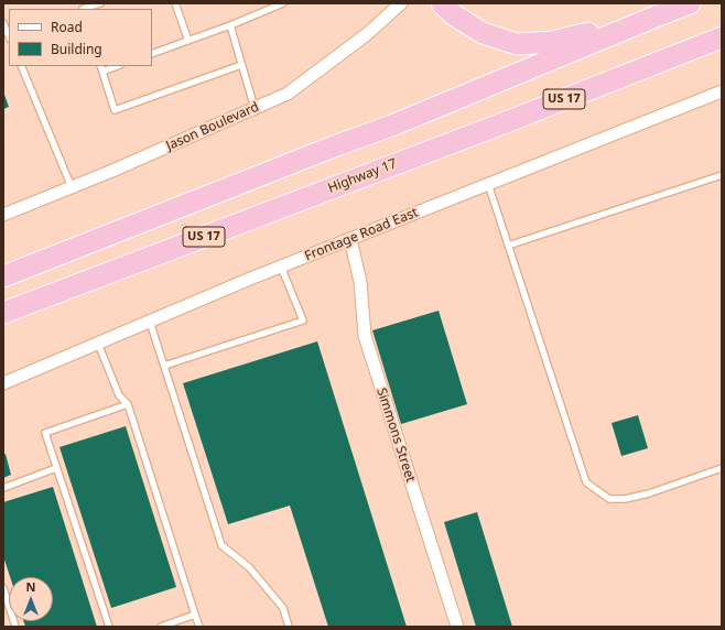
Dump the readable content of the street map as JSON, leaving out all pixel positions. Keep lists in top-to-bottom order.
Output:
{
  "streets": {
    "highway": ["US 17", "Highway 17"],
    "street": ["Jason Boulevard", "Frontage Road East", "Simmons Street"]
  },
  "crossings": [
    ["Frontage Road East", "Simmons Street"]
  ],
  "legend": ["Road", "Building"],
  "north": "top"
}
